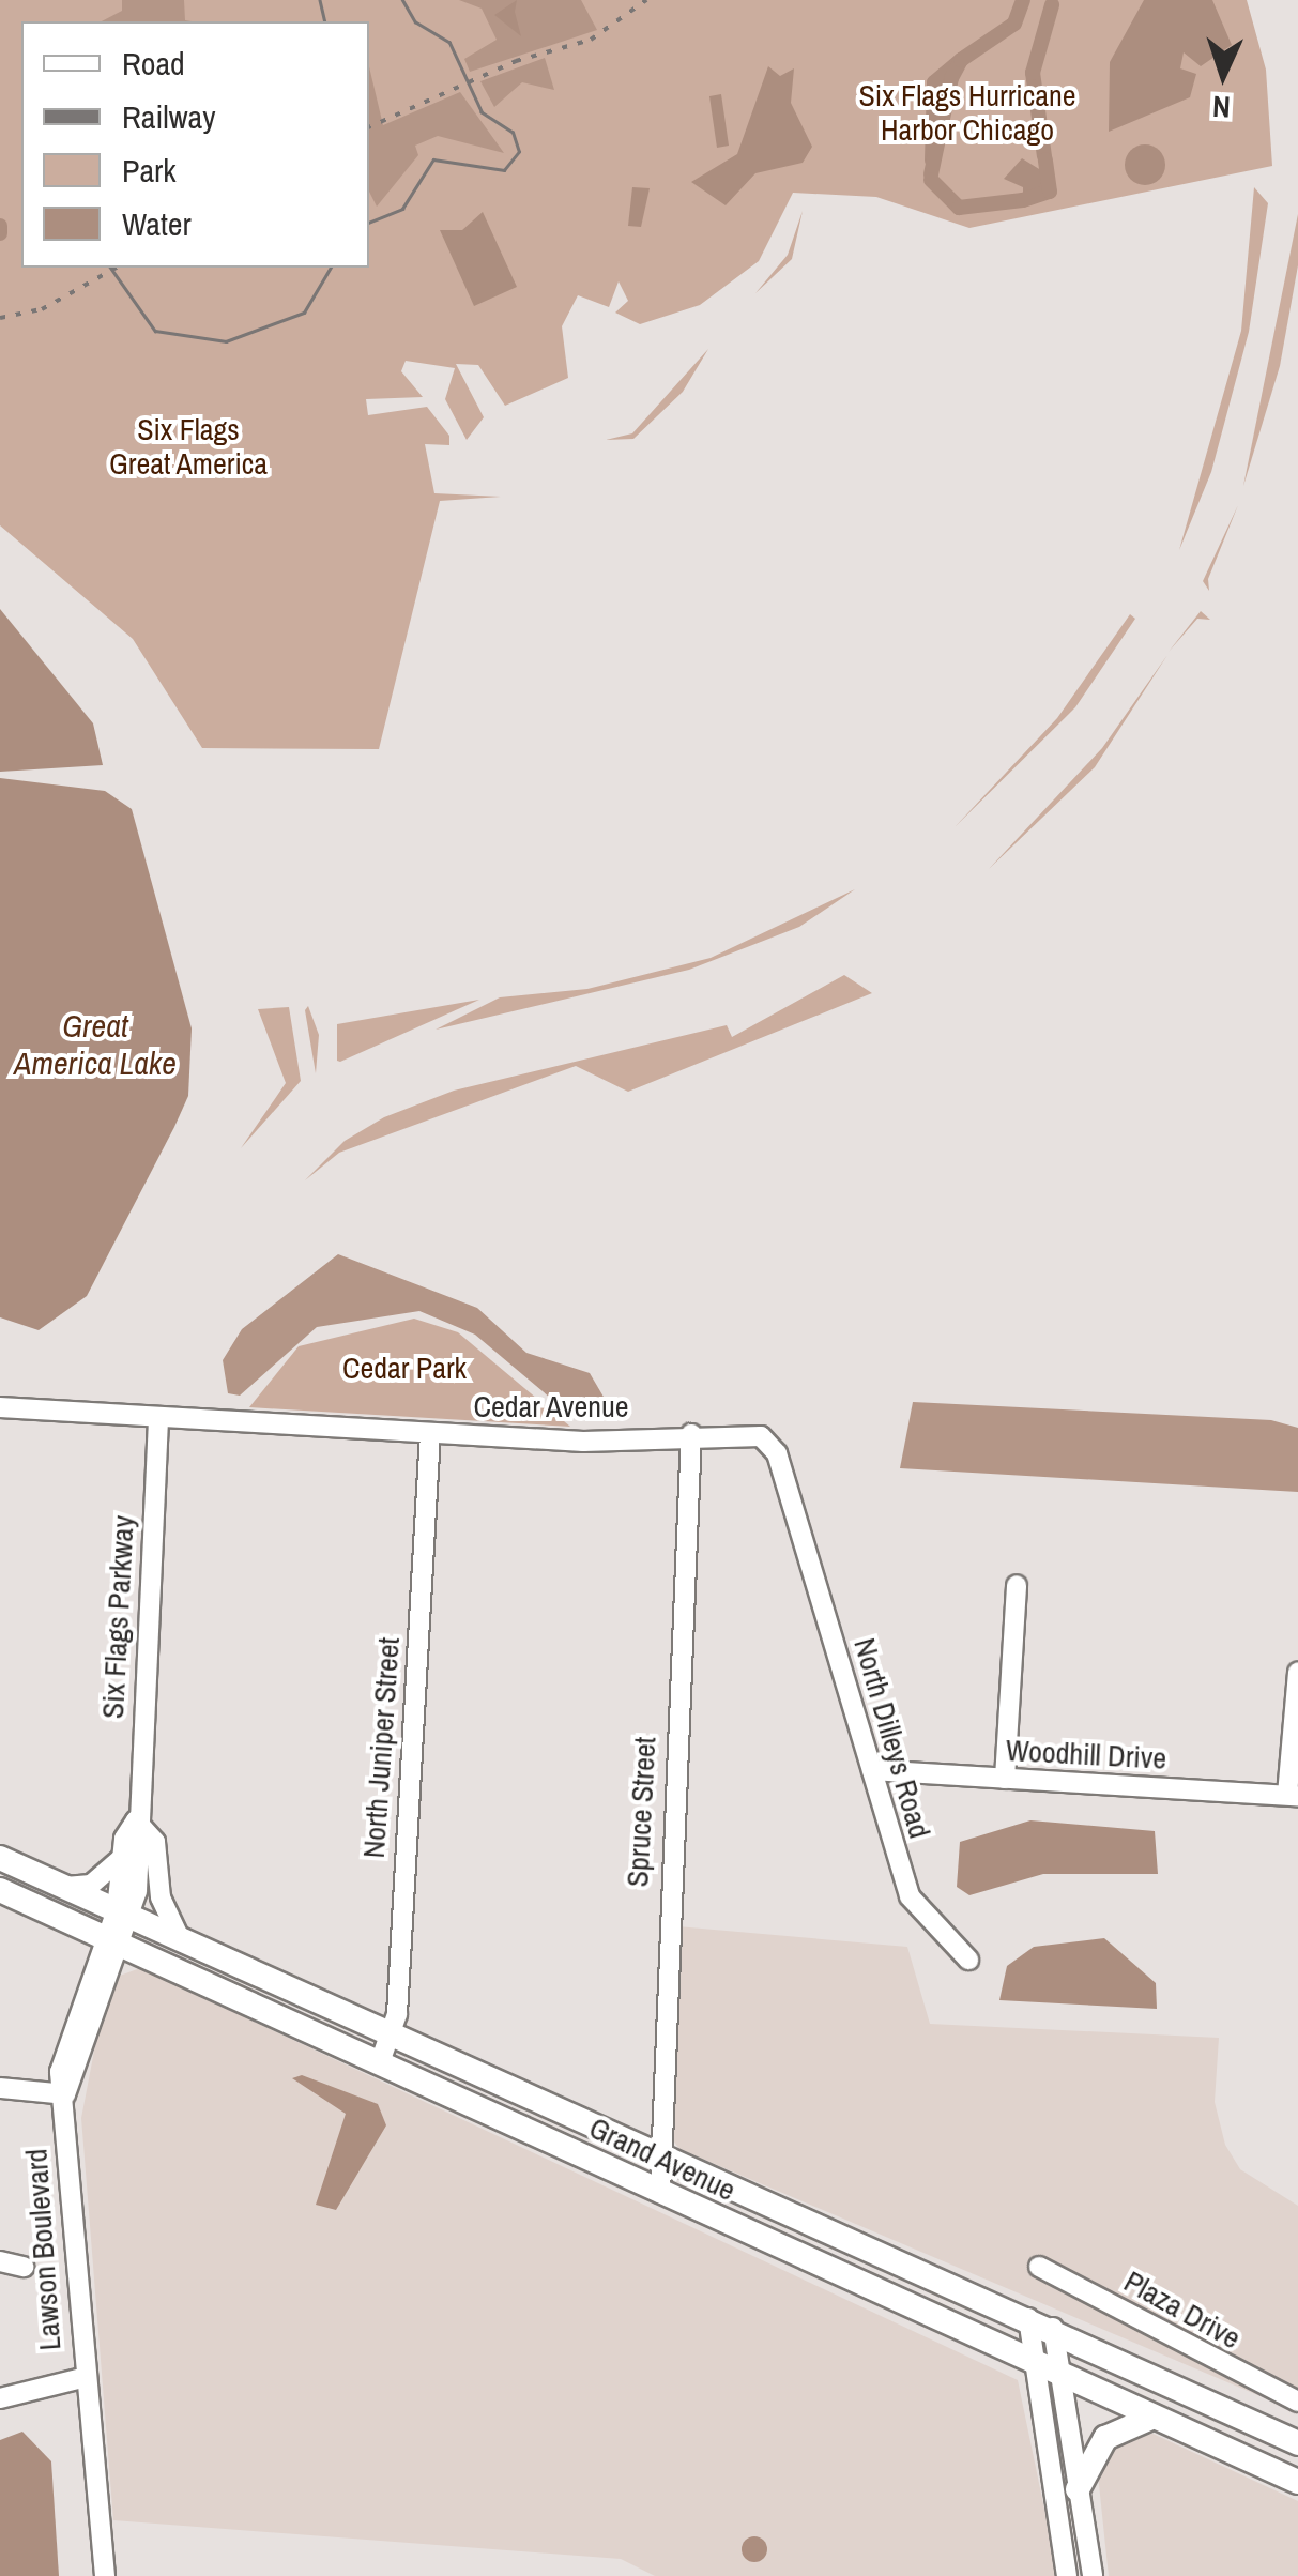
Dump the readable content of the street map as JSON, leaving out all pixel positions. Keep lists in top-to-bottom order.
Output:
{
  "streets": {
    "main road": ["Grand Avenue"],
    "street": [
      "Cedar Avenue",
      "Six Flags Parkway",
      "North Dilleys Road",
      "North Juniper Street",
      "Woodhill Drive",
      "Spruce Street",
      "Lawson Boulevard",
      "Plaza Drive"
    ]
  },
  "crossings": [
    ["Cedar Avenue", "Six Flags Parkway"],
    ["Cedar Avenue", "North Dilleys Road"],
    ["Cedar Avenue", "North Juniper Street"],
    ["Cedar Avenue", "Spruce Street"],
    ["Six Flags Parkway", "Grand Avenue"],
    ["Six Flags Parkway", "Lawson Boulevard"],
    ["North Dilleys Road", "Woodhill Drive"],
    ["North Juniper Street", "Grand Avenue"],
    ["Spruce Street", "Grand Avenue"],
    ["Grand Avenue", "Lawson Boulevard"]
  ],
  "water": ["Great America Lake"],
  "parks": ["Six Flags Hurricane Harbor Chicago", "Six Flags Great America", "Cedar Park"],
  "legend": [
    "Road",
    "Railway",
    "Park",
    "Water"
  ],
  "north": "bottom"
}
